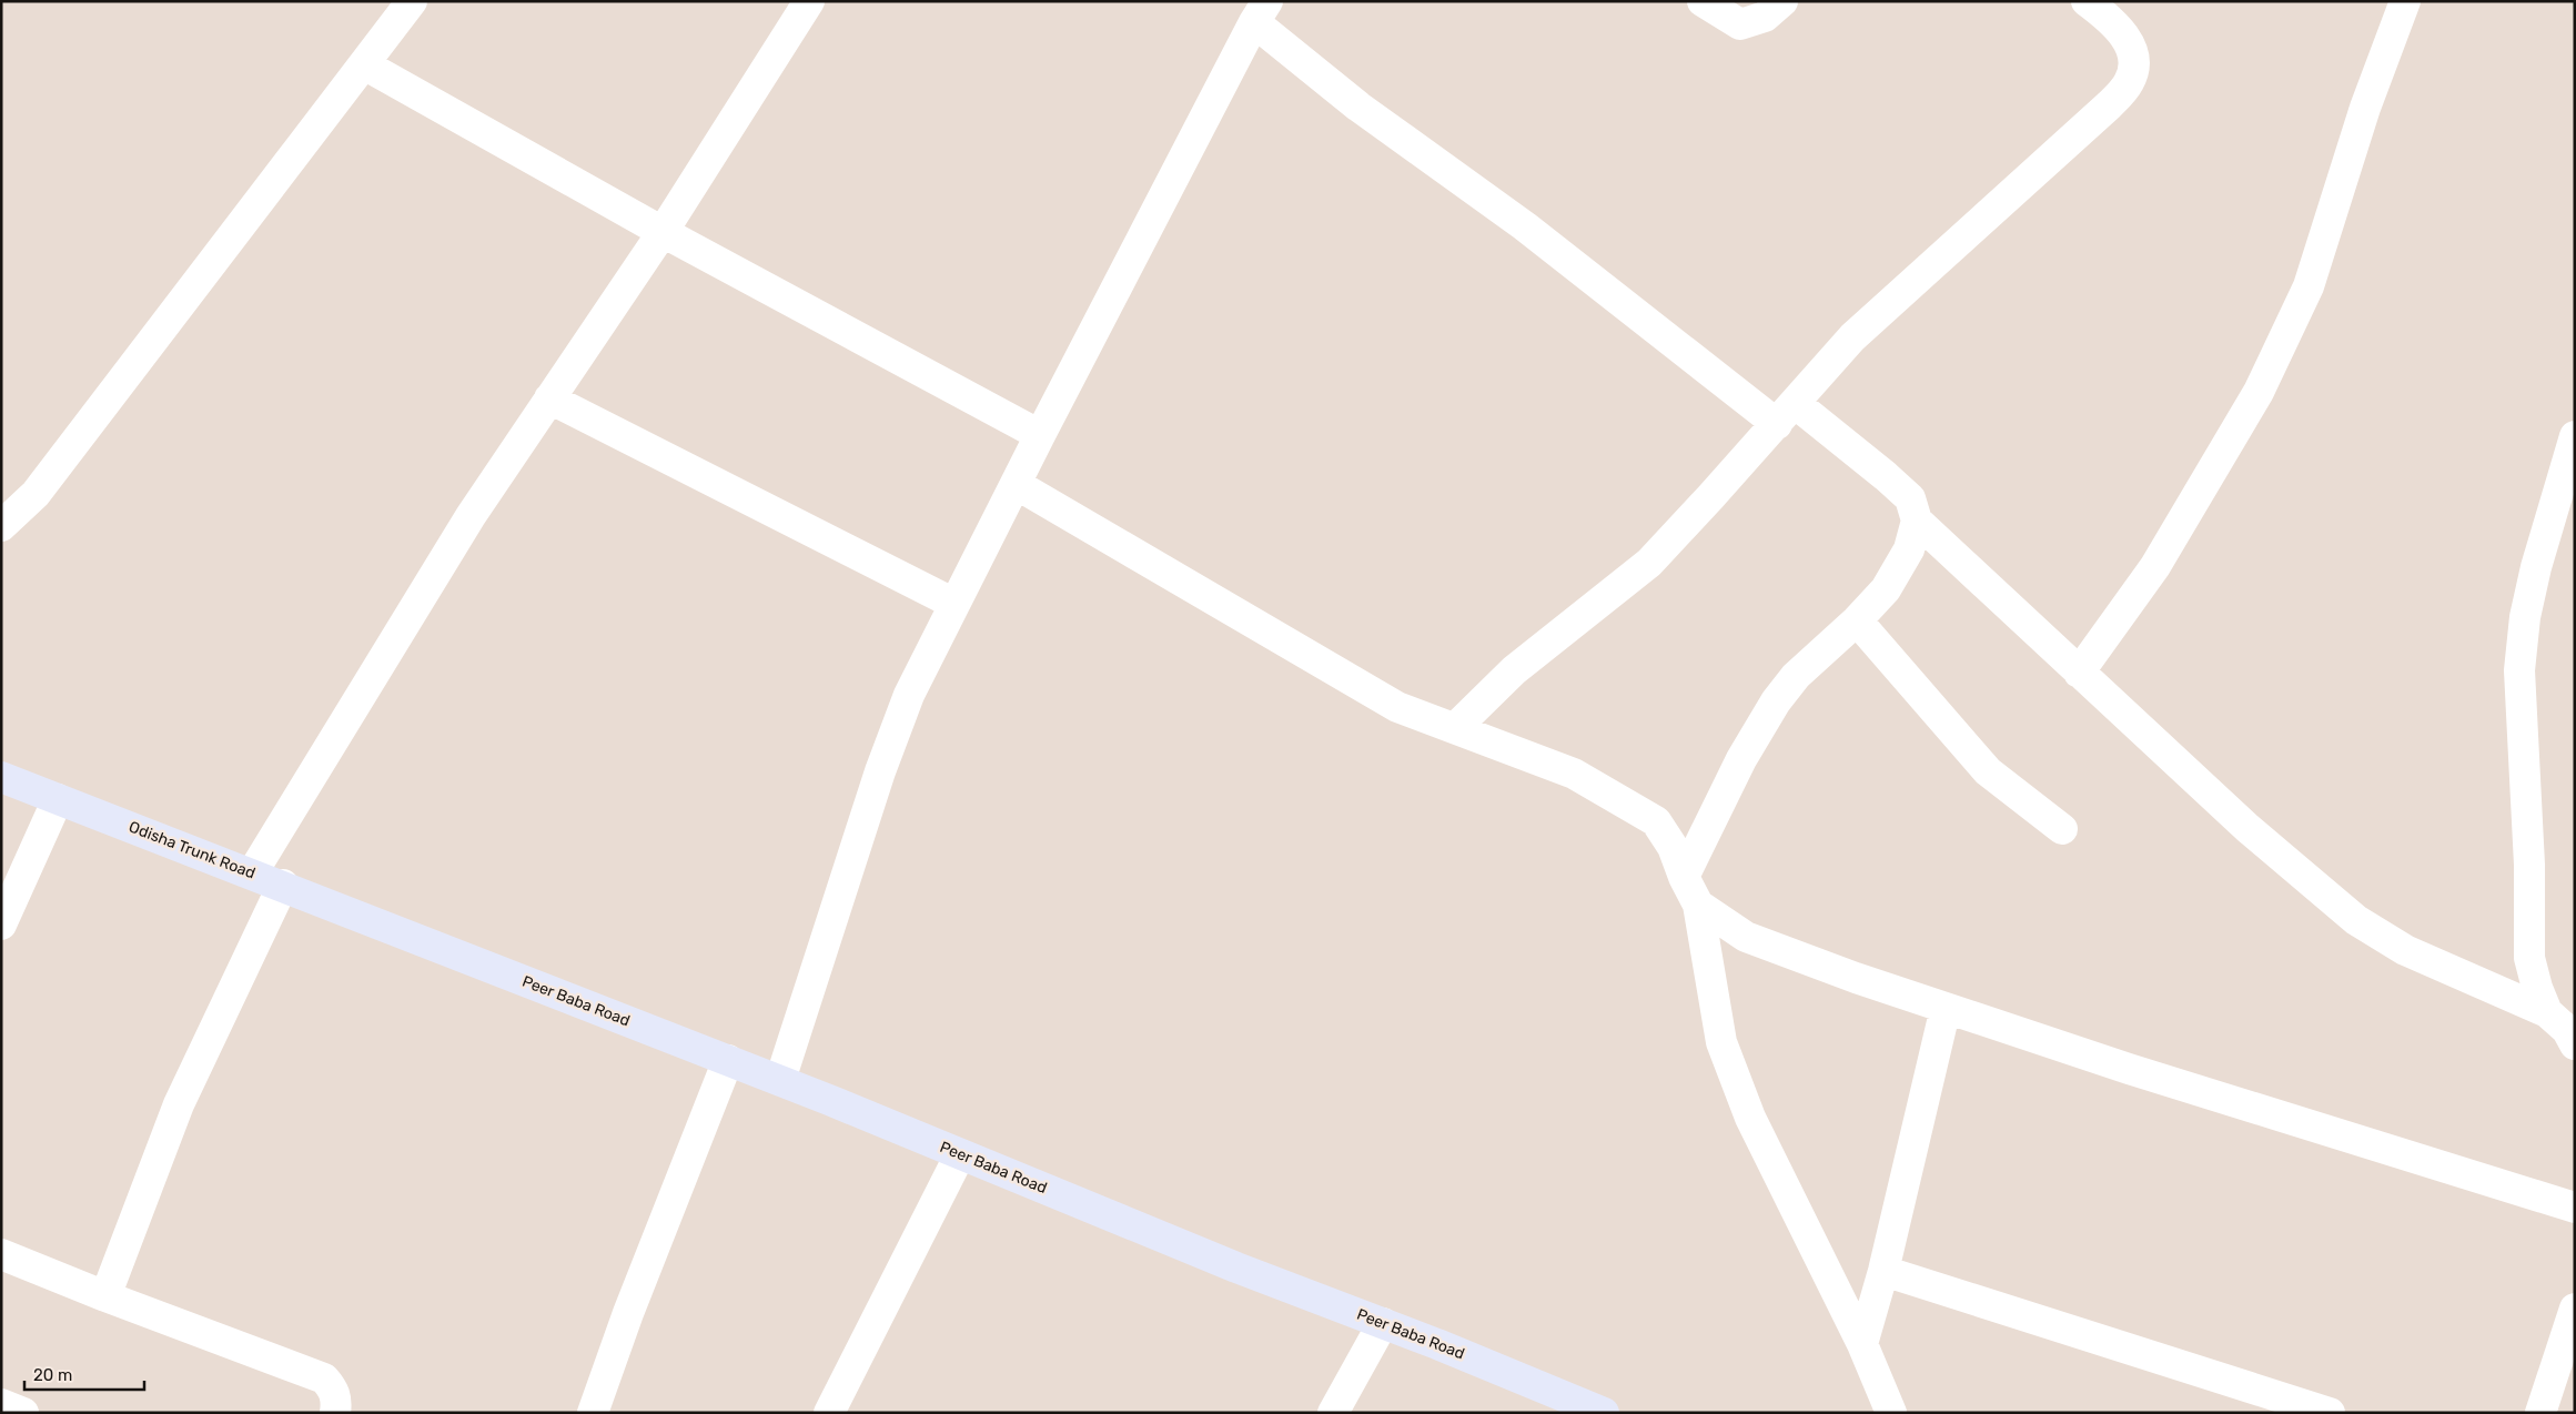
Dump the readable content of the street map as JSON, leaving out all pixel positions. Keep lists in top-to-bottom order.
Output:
{
  "streets": {
    "main road": ["Odisha Trunk Road", "Peer Baba Road"]
  },
  "crossings": [
    ["Odisha Trunk Road", "Peer Baba Road"]
  ],
  "scale_bar": "20 m"
}
